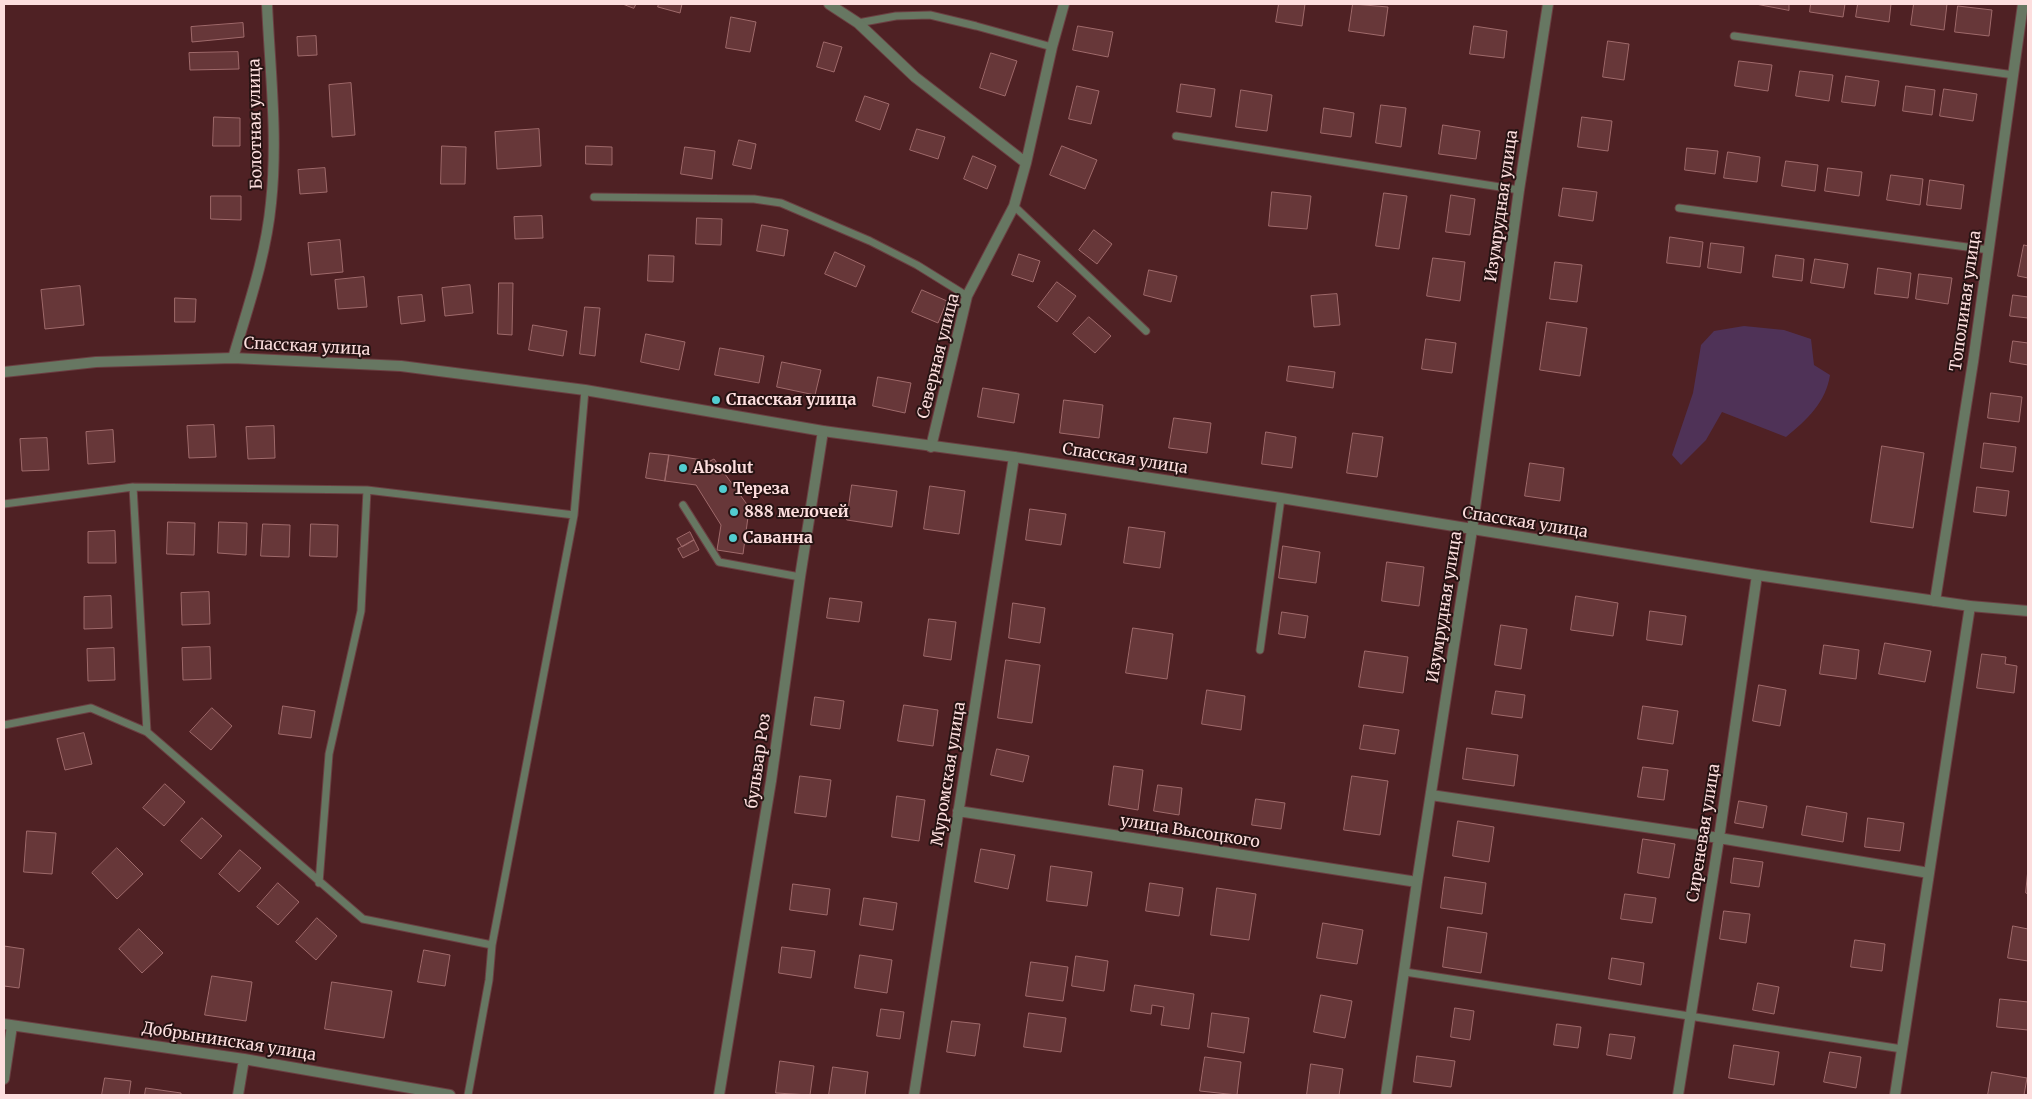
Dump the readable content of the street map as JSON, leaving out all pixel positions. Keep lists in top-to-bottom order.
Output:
{
  "streets": {
    "street": [
      "Болотная улица",
      "Изумрудная улица",
      "Тополиная улица",
      "Спасская улица",
      "Северная улица",
      "бульвар Роз",
      "Муромская улица",
      "улица Высоцкого",
      "Сиреневая улица",
      "Добрынинская улица"
    ]
  },
  "crossings": [
    ["Болотная улица", "Спасская улица"],
    ["Изумрудная улица", "Спасская улица"],
    ["Изумрудная улица", "улица Высоцкого"],
    ["Тополиная улица", "Спасская улица"],
    ["Спасская улица", "Северная улица"],
    ["Спасская улица", "бульвар Роз"],
    ["Спасская улица", "Муромская улица"],
    ["Спасская улица", "Сиреневая улица"],
    ["Муромская улица", "улица Высоцкого"]
  ],
  "places": [
    "Спасская улица",
    "Absolut",
    "Тереза",
    "888 мелочей",
    "Саванна"
  ]
}
